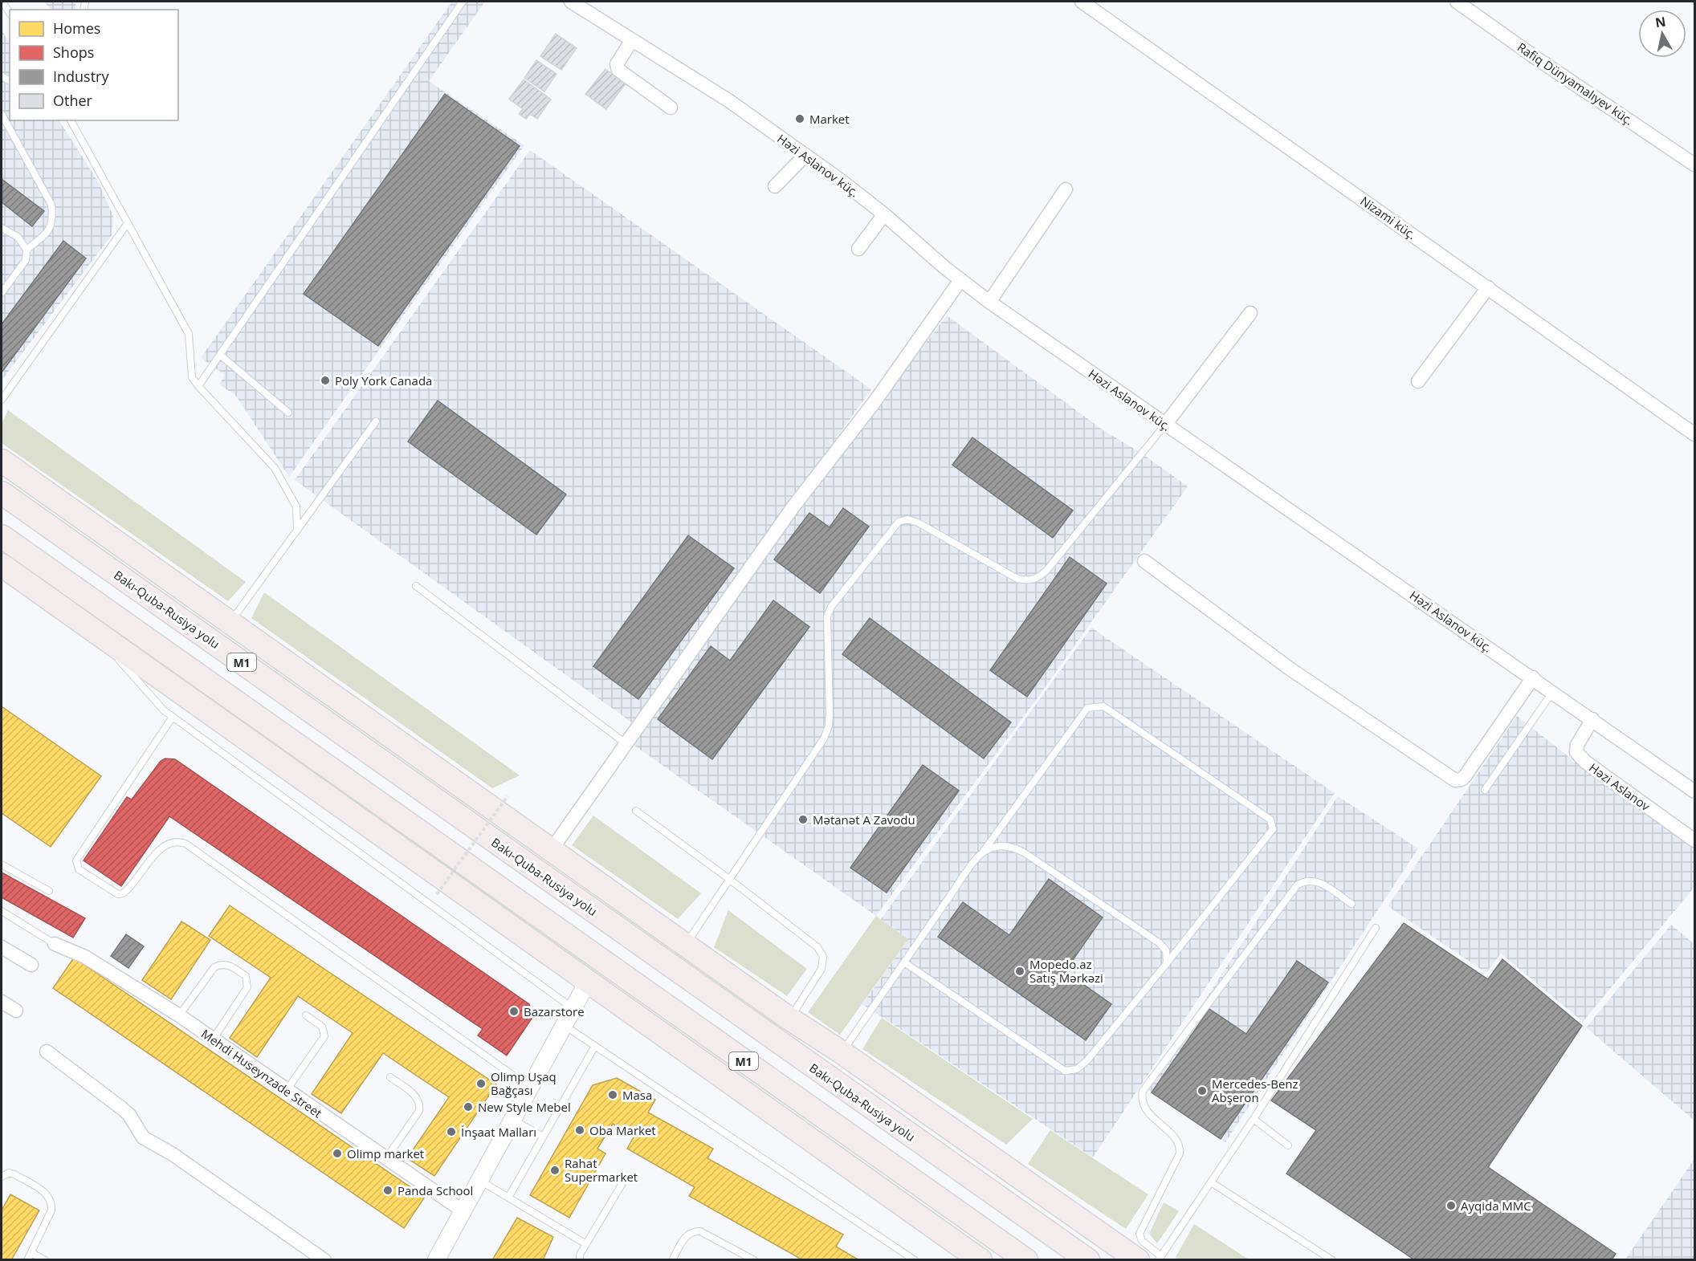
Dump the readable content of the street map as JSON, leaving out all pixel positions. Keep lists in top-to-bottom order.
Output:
{
  "streets": {
    "highway": ["Bakı-Quba-Rusiya yolu", "M1"],
    "street": [
      "Rafiq Dünyamalıyev küç.",
      "Həzi Aslanov küç.",
      "Nizami küç.",
      "Həzi Aslanov",
      "Mehdi Huseynzadе Street"
    ]
  },
  "crossings": [
    ["Həzi Aslanov küç.", "Həzi Aslanov"]
  ],
  "places": [
    "Market",
    "Poly York Canada",
    "Mətanət A Zavodu",
    "Mopedo.az Satış Mərkəzi",
    "Bazarstore",
    "Olimp Uşaq Bağçası",
    "Mercedes-Benz Abşeron",
    "Masa",
    "New Style Mebel",
    "Oba Market",
    "İnşaat Malları",
    "Olimp market",
    "Rahat Supermarket",
    "Panda School",
    "Ayqida MMC"
  ],
  "legend": [
    "Homes",
    "Shops",
    "Industry",
    "Other"
  ],
  "north": "top"
}
